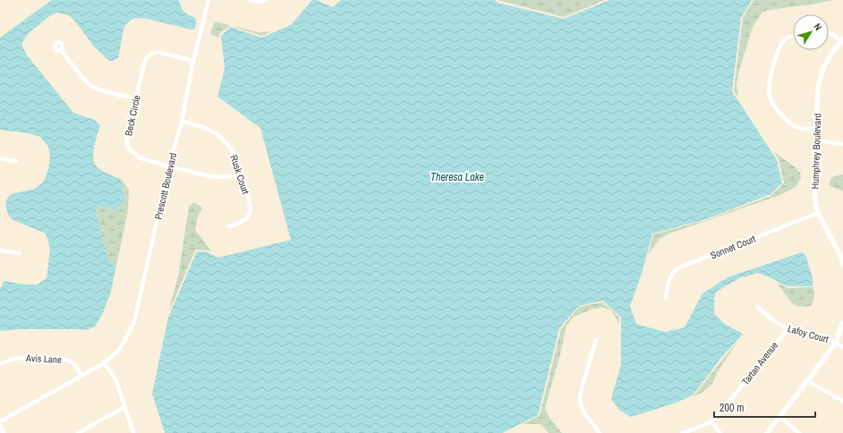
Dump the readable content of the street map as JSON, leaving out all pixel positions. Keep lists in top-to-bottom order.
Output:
{
  "streets": {
    "street": [
      "Beck Circle",
      "Humphrey Boulevard",
      "Rusk Court",
      "Prescott Boulevard",
      "Sonnet Court",
      "Lafoy Court",
      "Avis Lane",
      "Tartan Avenue"
    ]
  },
  "crossings": [
    ["Beck Circle", "Rusk Court"],
    ["Beck Circle", "Prescott Boulevard"],
    ["Humphrey Boulevard", "Sonnet Court"],
    ["Rusk Court", "Prescott Boulevard"],
    ["Prescott Boulevard", "Avis Lane"],
    ["Lafoy Court", "Tartan Avenue"]
  ],
  "water": ["Theresa Lake"],
  "scale_bar": "200 m",
  "north": "top right"
}
